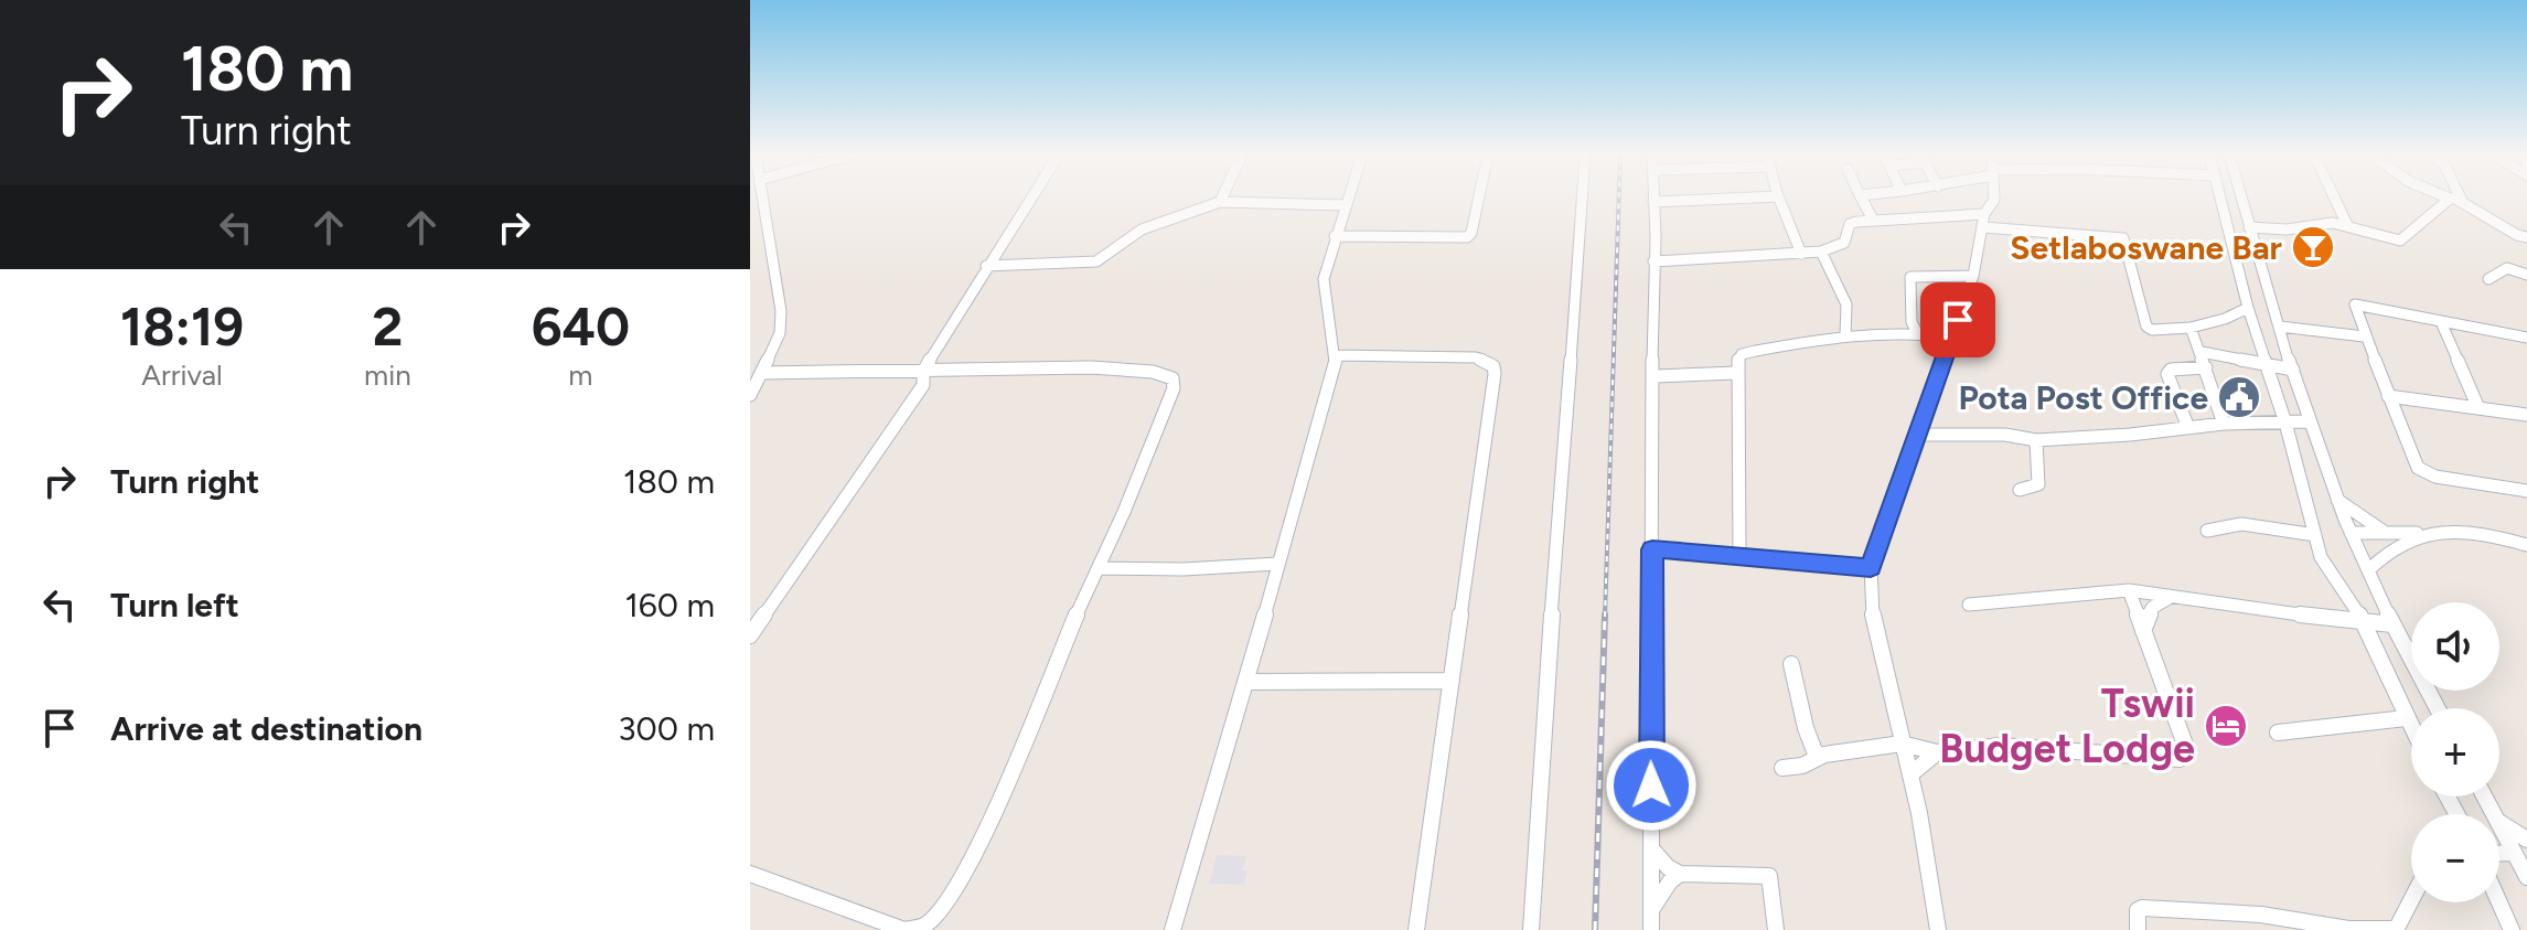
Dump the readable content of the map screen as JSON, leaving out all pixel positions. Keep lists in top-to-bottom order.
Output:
{
  "places": {
    "bar": ["Setlaboswane Bar"],
    "public building": ["Pota Post Office"],
    "hotel": ["Tswii Budget Lodge"]
  },
  "page": {
    "turn": ["180 m", "Turn right"],
    "eta": [
      "18:19",
      "Arrival",
      "2",
      "min",
      "640",
      "m"
    ],
    "list": [
      {
        "name": "Turn right",
        "value": "180 m"
      },
      {
        "name": "Turn left",
        "value": "160 m"
      },
      {
        "name": "Arrive at destination",
        "value": "300 m"
      }
    ],
    "map_buttons": ["+", "−"]
  }
}
